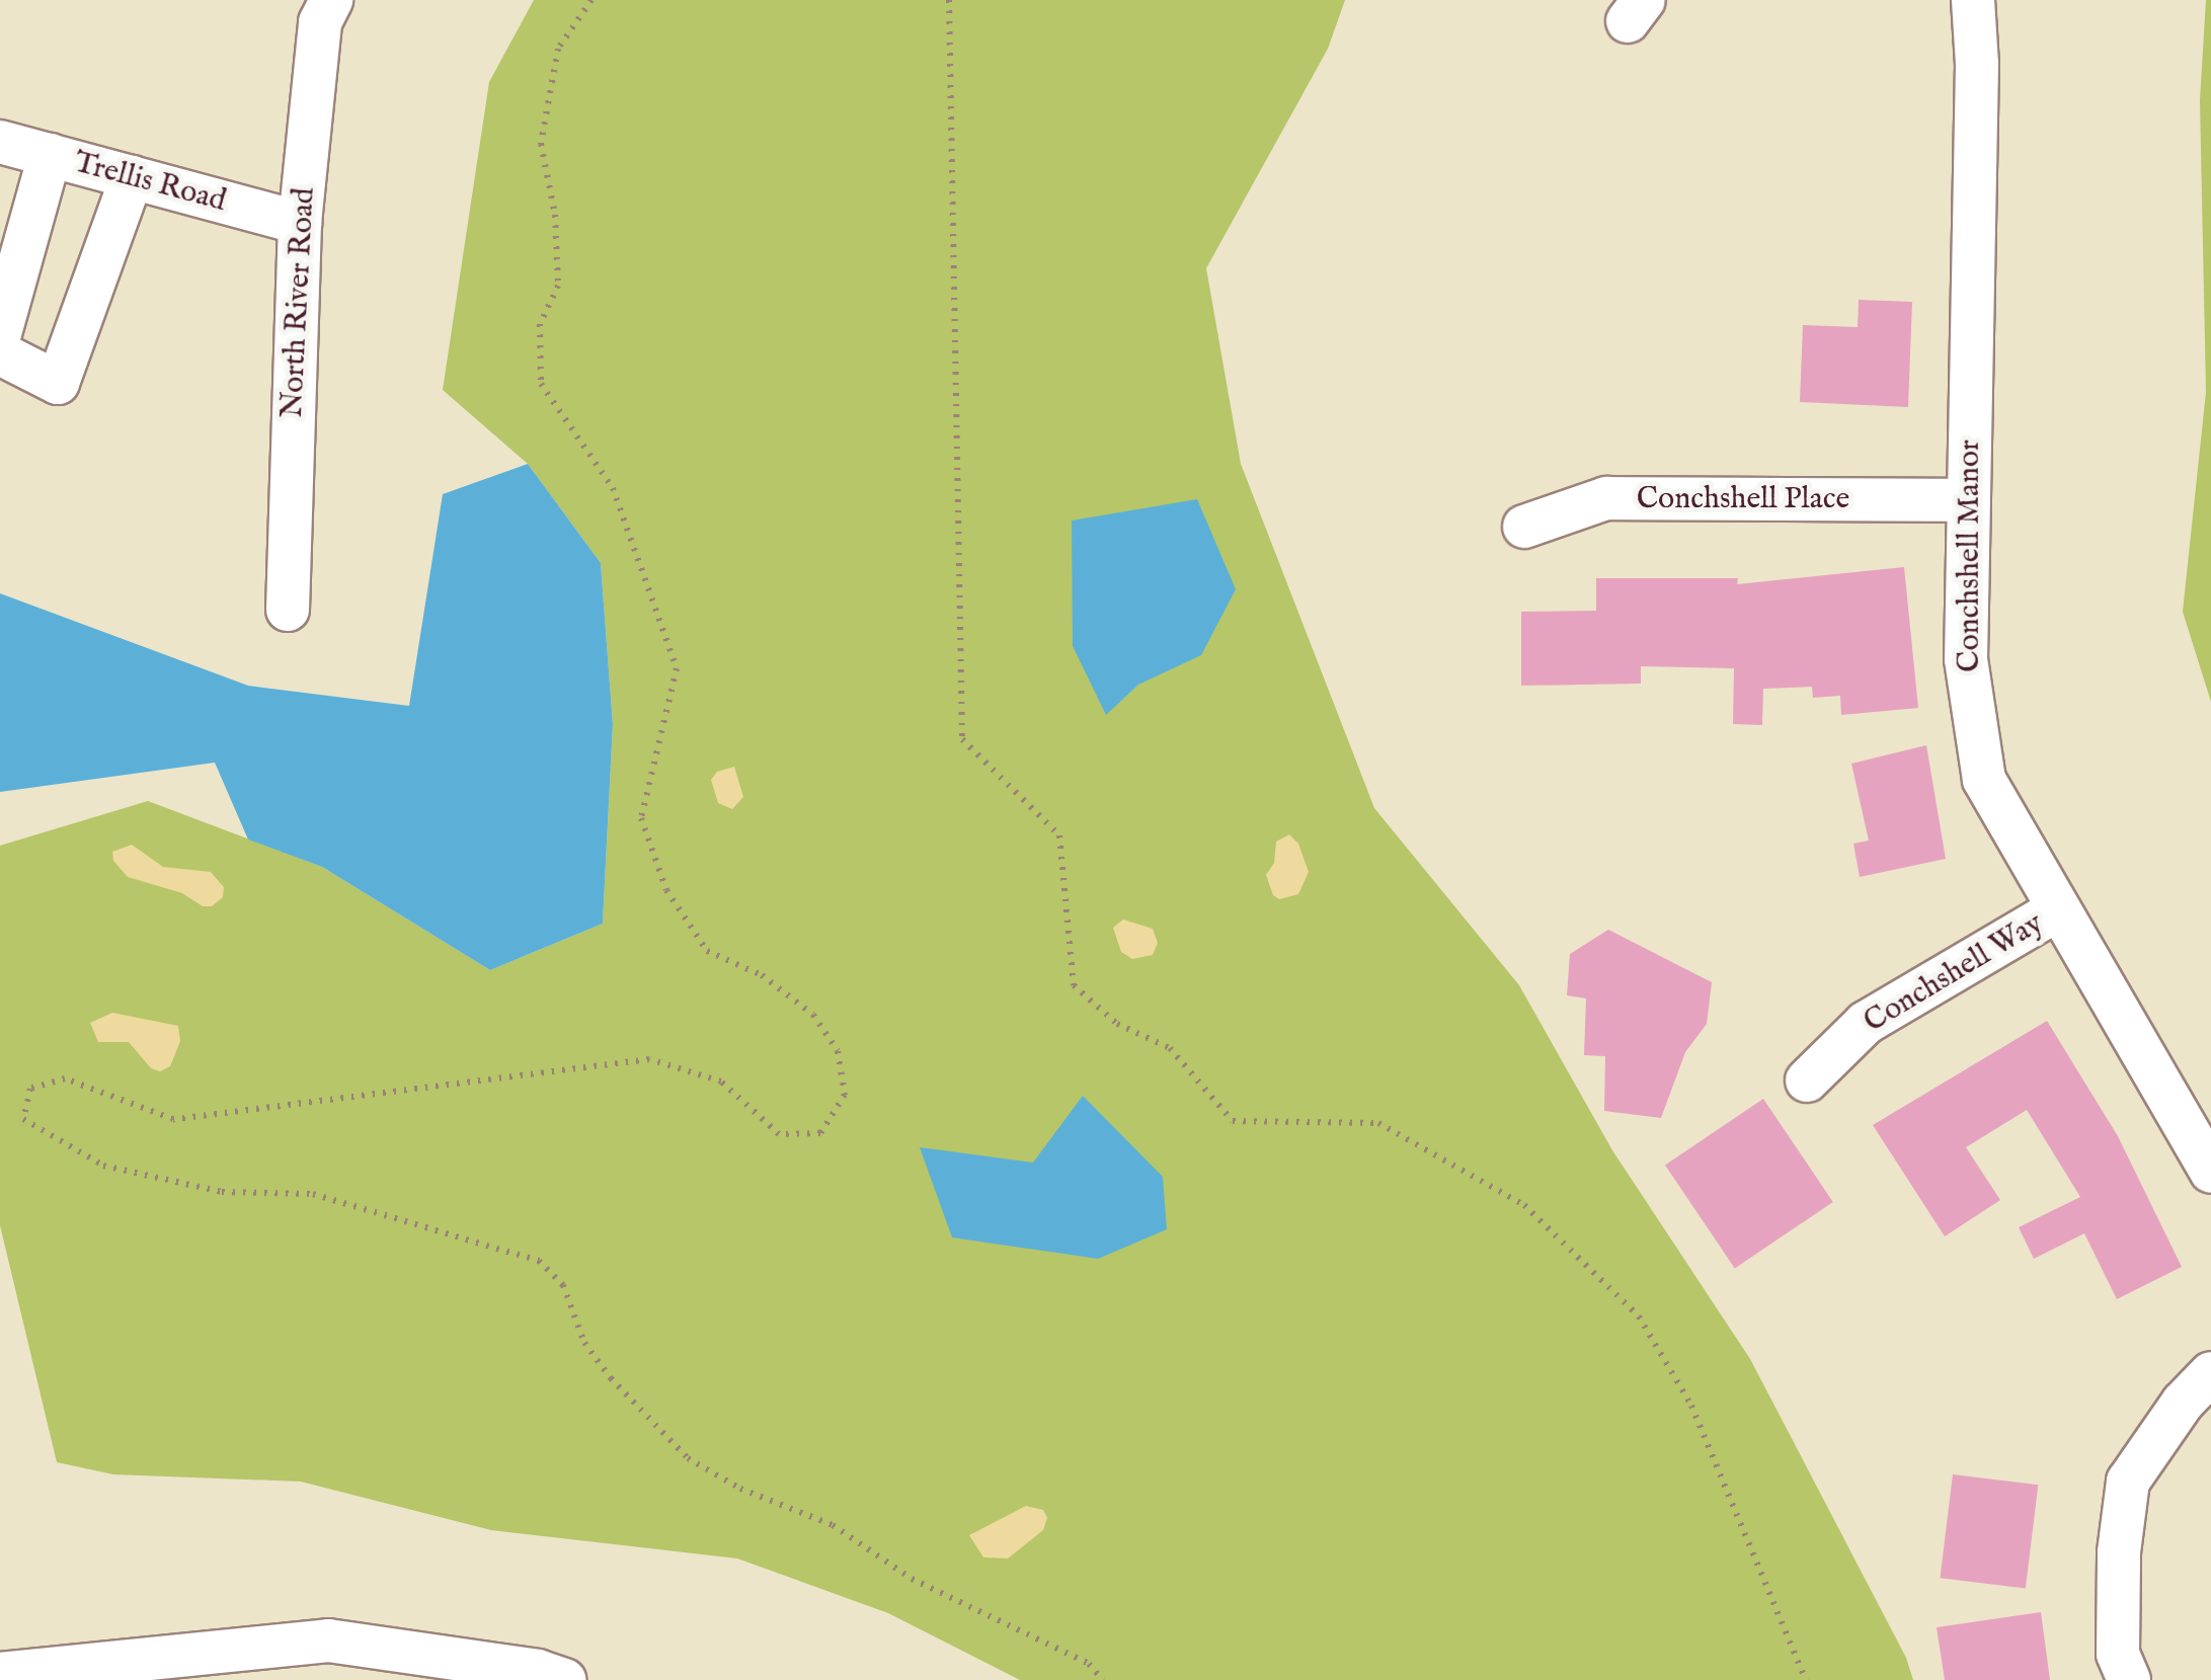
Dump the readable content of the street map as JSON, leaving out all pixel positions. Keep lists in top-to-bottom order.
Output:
{
  "streets": {
    "street": [
      "Trellis Road",
      "North River Road",
      "Conchshell Place",
      "Conchshell Manor",
      "Conchshell Way"
    ]
  },
  "crossings": [
    ["Trellis Road", "North River Road"],
    ["Conchshell Place", "Conchshell Manor"],
    ["Conchshell Manor", "Conchshell Way"]
  ]
}
